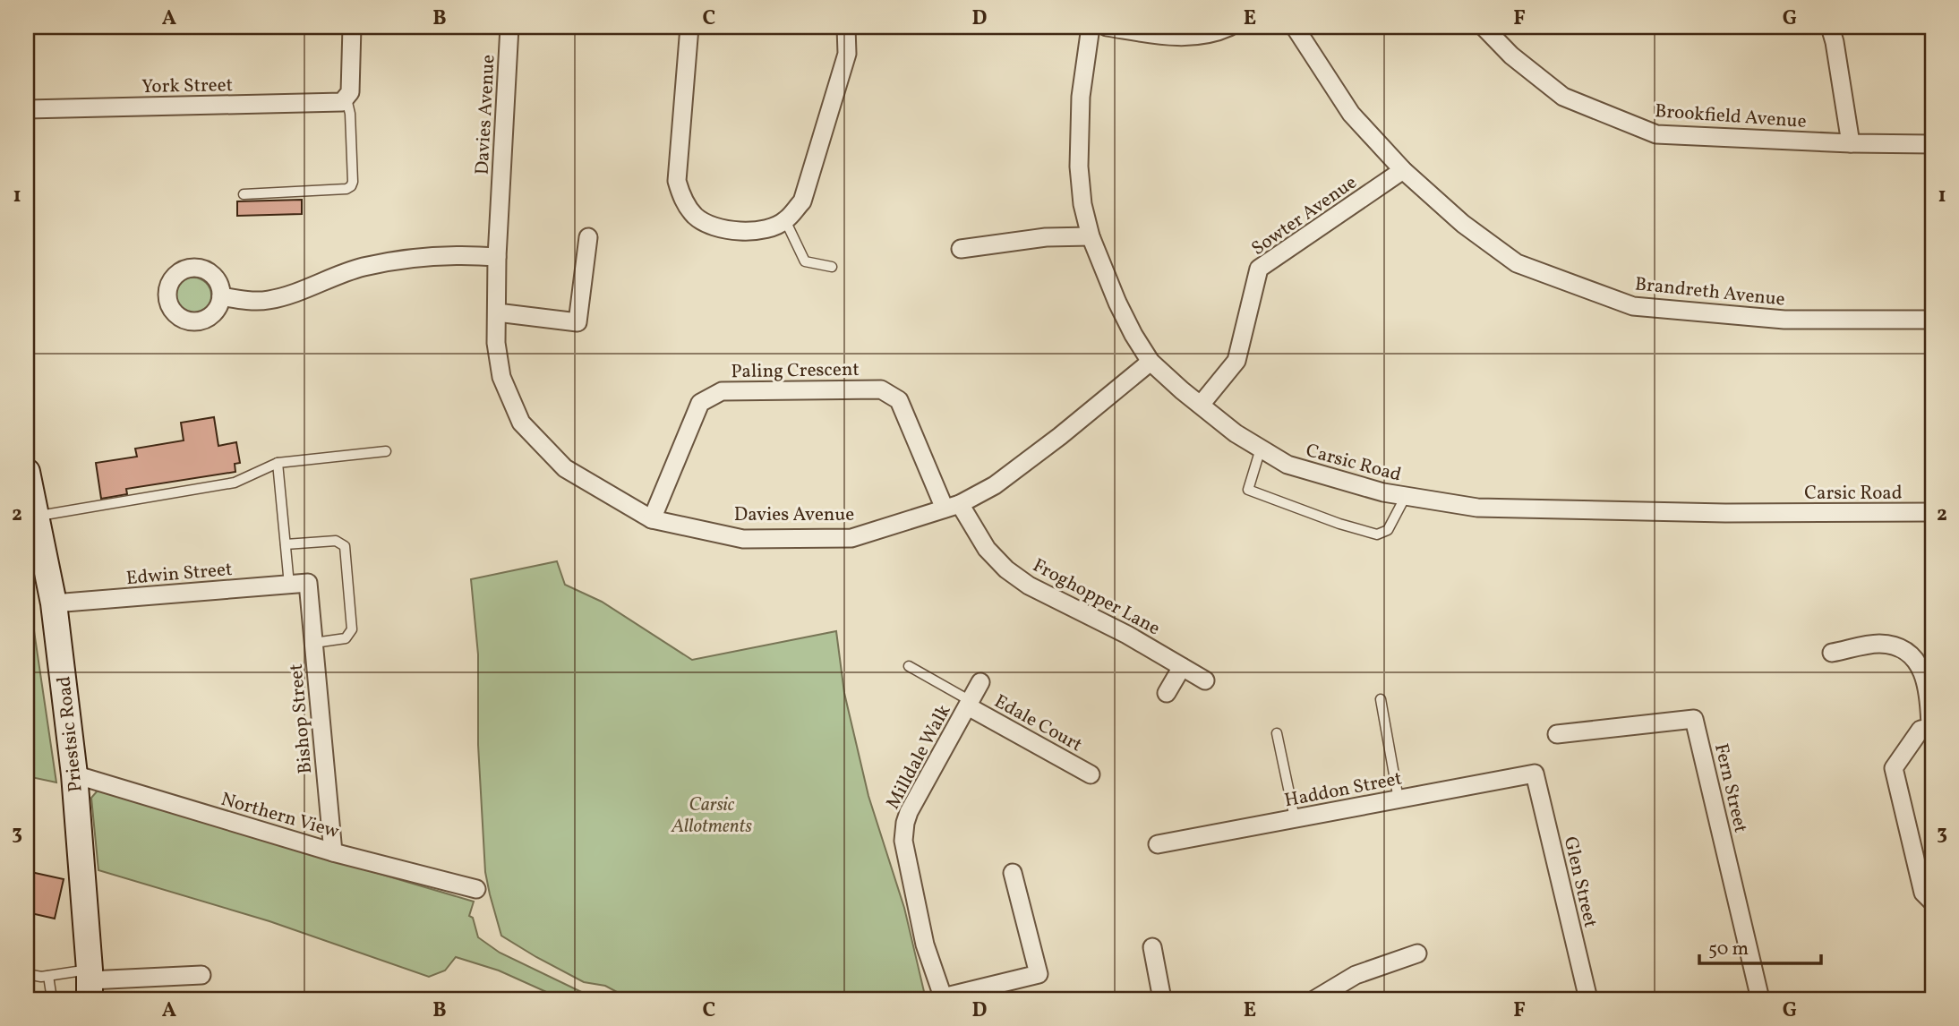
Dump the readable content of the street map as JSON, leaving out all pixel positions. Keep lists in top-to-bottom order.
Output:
{
  "streets": {
    "main road": ["Priestsic Road"],
    "street": [
      "York Street",
      "Davies Avenue",
      "Brookfield Avenue",
      "Sowter Avenue",
      "Brandreth Avenue",
      "Paling Crescent",
      "Carsic Road",
      "Edwin Street",
      "Froghopper Lane",
      "Bishop Street",
      "Edale Court",
      "Milldale Walk",
      "Fern Street",
      "Haddon Street",
      "Northern View",
      "Glen Street"
    ]
  },
  "crossings": [
    ["Davies Avenue", "Paling Crescent"],
    ["Davies Avenue", "Carsic Road"],
    ["Davies Avenue", "Froghopper Lane"],
    ["Sowter Avenue", "Brandreth Avenue"],
    ["Sowter Avenue", "Carsic Road"],
    ["Paling Crescent", "Froghopper Lane"],
    ["Edwin Street", "Bishop Street"],
    ["Edwin Street", "Priestsic Road"],
    ["Bishop Street", "Northern View"],
    ["Edale Court", "Milldale Walk"],
    ["Priestsic Road", "Northern View"],
    ["Haddon Street", "Glen Street"]
  ],
  "parks": ["Carsic Allotments"],
  "scale_bar": "50 m",
  "grid": {
    "columns": [
      "A",
      "B",
      "C",
      "D",
      "E",
      "F",
      "G"
    ],
    "rows": ["1", "2", "3"]
  }
}
